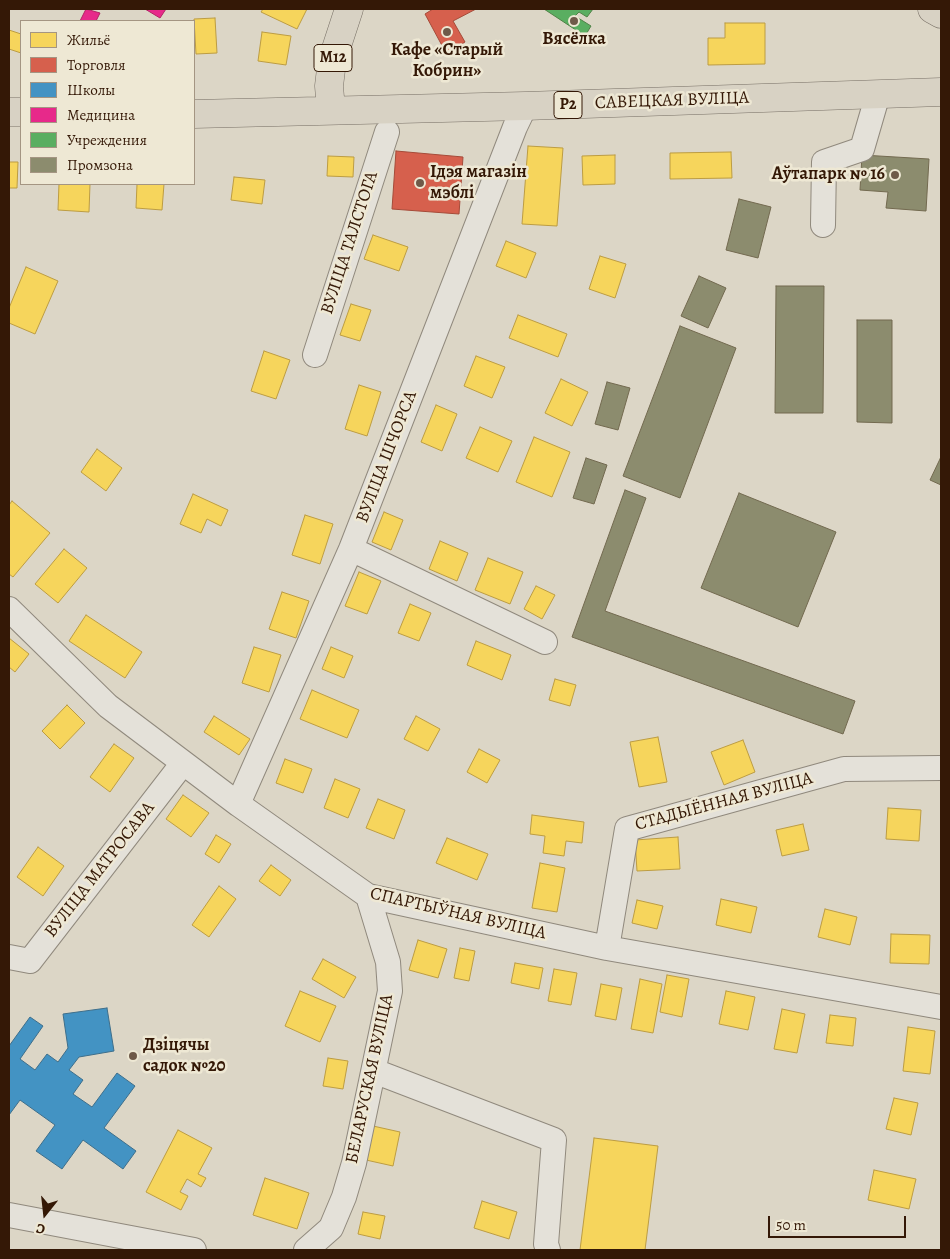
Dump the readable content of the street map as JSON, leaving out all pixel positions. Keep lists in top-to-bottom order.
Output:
{
  "streets": {
    "main road": ["М12", "САВЕЦКАЯ ВУЛІЦА", "Р2"],
    "street": [
      "ВУЛІЦА ТАЛСТОГА",
      "ВУЛІЦА ШЧОРСА",
      "СТАДЫЁННАЯ ВУЛІЦА",
      "ВУЛІЦА МАТРОСАВА",
      "СПАРТЫЎНАЯ ВУЛІЦА",
      "БЕЛАРУСКАЯ ВУЛІЦА"
    ]
  },
  "crossings": [
    ["М12", "САВЕЦКАЯ ВУЛІЦА"],
    ["САВЕЦКАЯ ВУЛІЦА", "ВУЛІЦА ШЧОРСА"],
    ["ВУЛІЦА ШЧОРСА", "СПАРТЫЎНАЯ ВУЛІЦА"],
    ["СТАДЫЁННАЯ ВУЛІЦА", "СПАРТЫЎНАЯ ВУЛІЦА"],
    ["ВУЛІЦА МАТРОСАВА", "СПАРТЫЎНАЯ ВУЛІЦА"],
    ["СПАРТЫЎНАЯ ВУЛІЦА", "БЕЛАРУСКАЯ ВУЛІЦА"]
  ],
  "places": [
    "Вясёлка",
    "Кафе «Старый Кобрин»",
    "Аўтапарк № 16",
    "Ідэя магазін мэблі",
    "Дзіцячы садок №20"
  ],
  "legend": [
    "Жильё",
    "Торговля",
    "Школы",
    "Медицина",
    "Учреждения",
    "Промзона"
  ],
  "scale_bar": "50 m",
  "north": "bottom"
}
